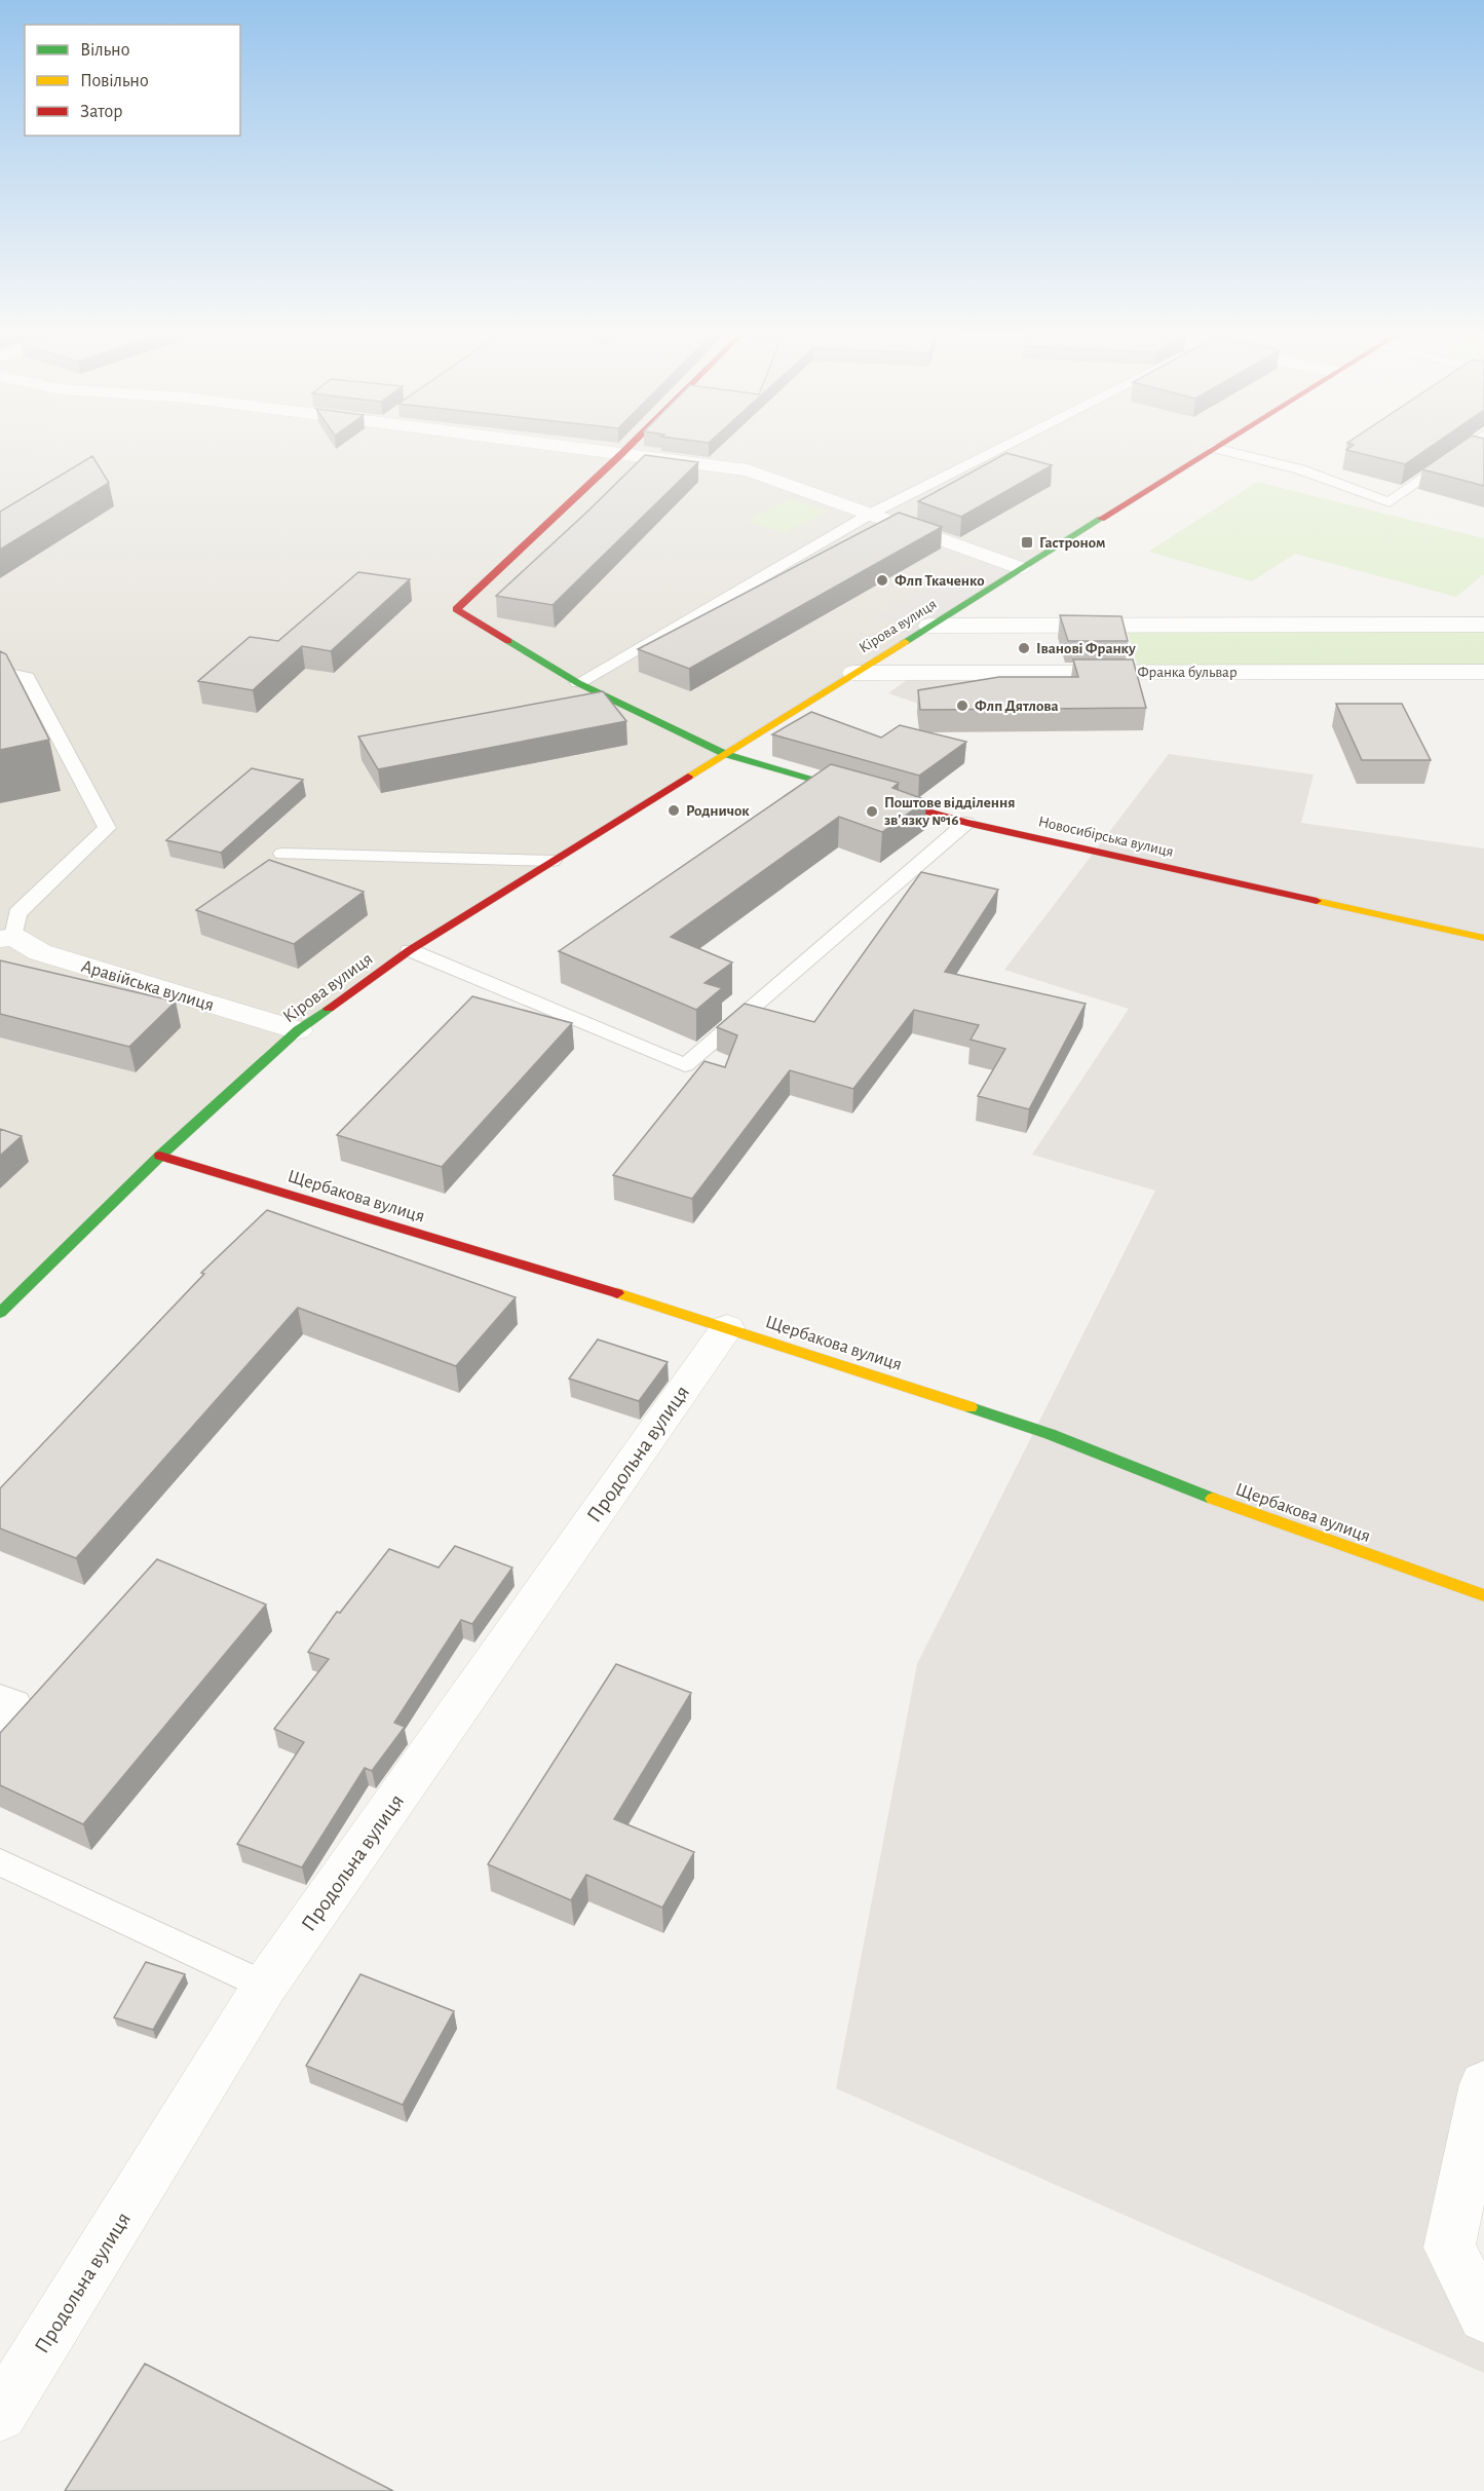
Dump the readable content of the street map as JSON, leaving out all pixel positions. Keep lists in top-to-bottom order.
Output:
{
  "streets": {
    "street": [
      "Кірова вулиця",
      "Франка бульвар",
      "Новосибірська вулиця",
      "Аравійська вулиця",
      "Щербакова вулиця",
      "Продольна вулиця"
    ]
  },
  "crossings": [
    ["Кірова вулиця", "Франка бульвар"],
    ["Кірова вулиця", "Новосибірська вулиця"],
    ["Кірова вулиця", "Аравійська вулиця"],
    ["Кірова вулиця", "Щербакова вулиця"],
    ["Щербакова вулиця", "Продольна вулиця"]
  ],
  "places": {
    "transit": ["Гастроном"],
    "other": [
      "Флп Ткаченко",
      "Іванові Франку",
      "Флп Дятлова",
      "Родничок",
      "Поштове відділення зв'язку №16"
    ]
  },
  "legend": ["Вільно", "Повільно", "Затор"]
}
